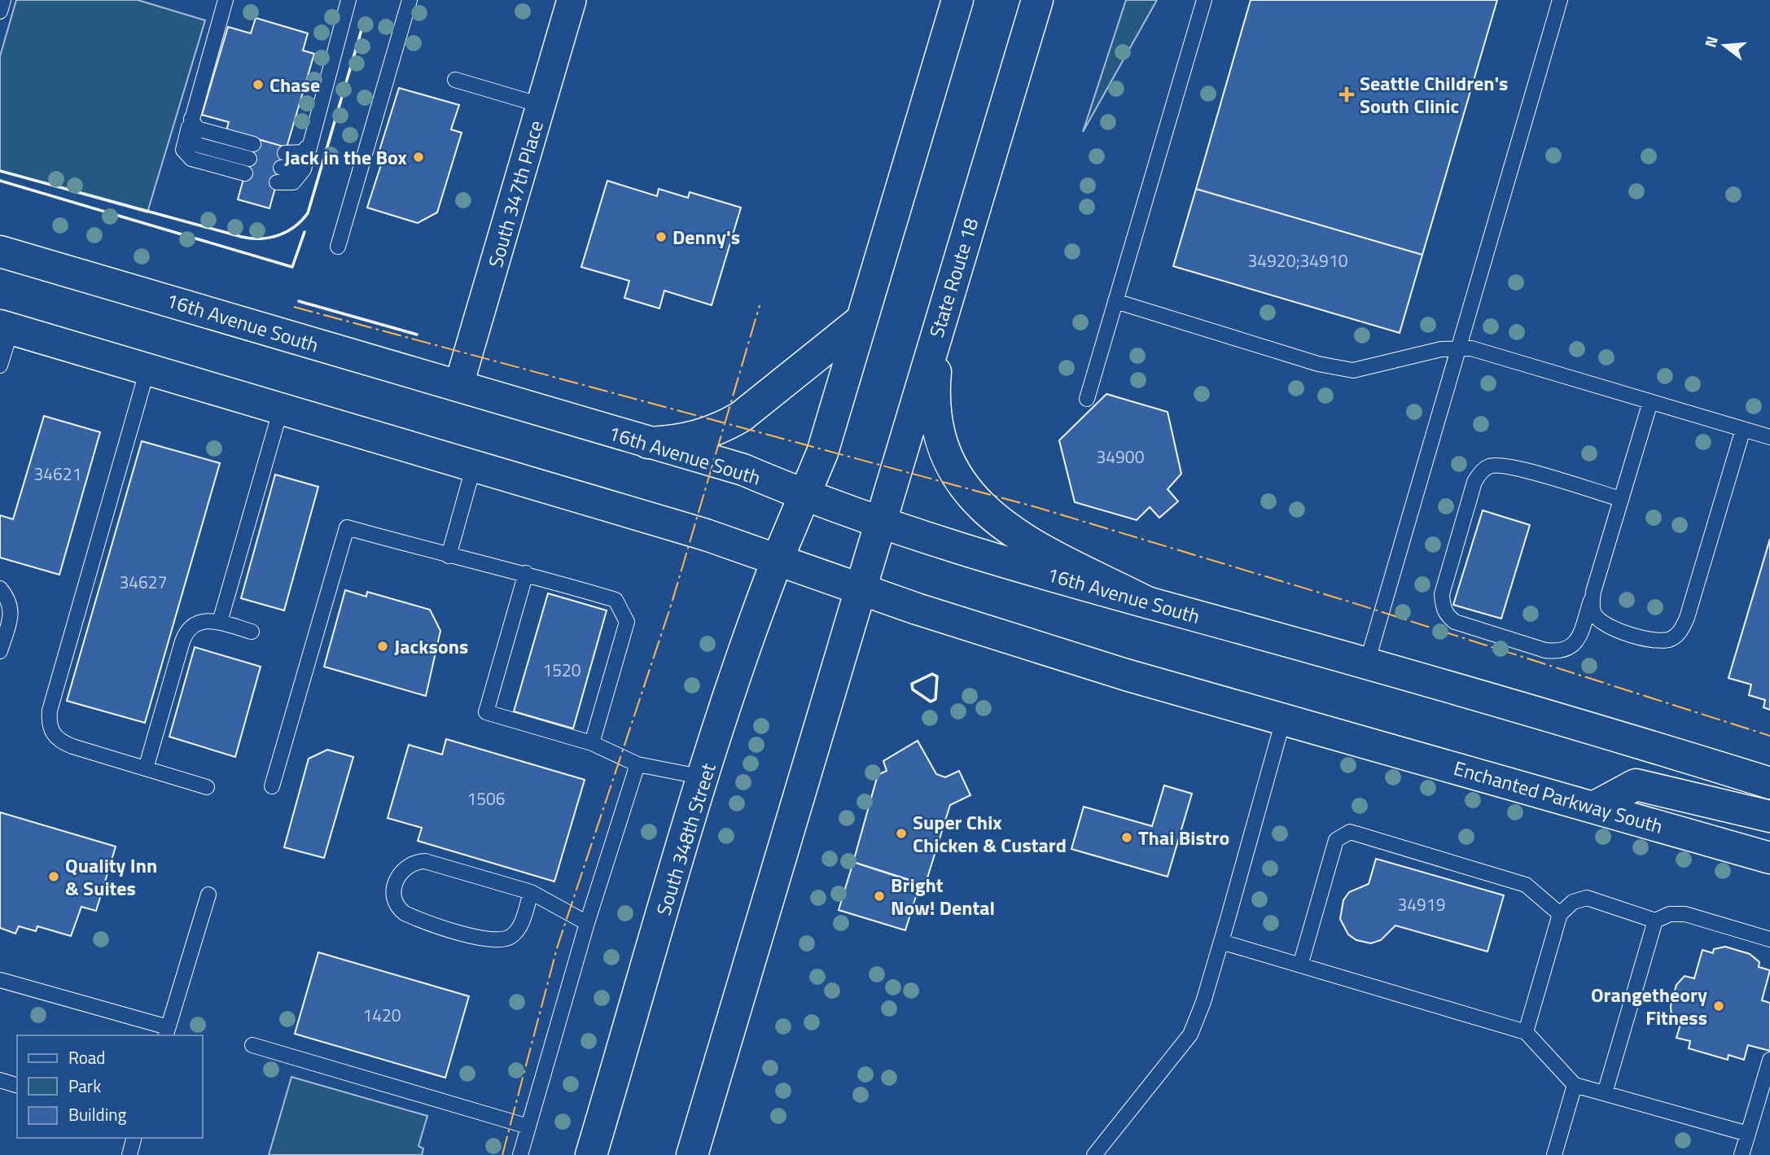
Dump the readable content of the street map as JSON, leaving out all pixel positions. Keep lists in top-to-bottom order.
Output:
{
  "streets": {
    "main road": [
      "State Route 18",
      "16th Avenue South",
      "Enchanted Parkway South",
      "South 348th Street"
    ],
    "street": ["South 347th Place"]
  },
  "crossings": [
    ["South 347th Place", "16th Avenue South"],
    ["State Route 18", "16th Avenue South"],
    ["16th Avenue South", "South 348th Street"]
  ],
  "places": {
    "other": [
      "Chase",
      "Jack in the Box",
      "Denny's",
      "Jacksons",
      "Super Chix Chicken & Custard",
      "Thai Bistro",
      "Quality Inn & Suites",
      "Bright Now! Dental",
      "Orangetheory Fitness"
    ],
    "health": ["Seattle Children's South Clinic"]
  },
  "house_numbers": [
    "34920;34910",
    "34900",
    "34621",
    "34627",
    "1520",
    "1506",
    "34919",
    "1420"
  ],
  "legend": ["Road", "Park", "Building"],
  "north": "left"
}
